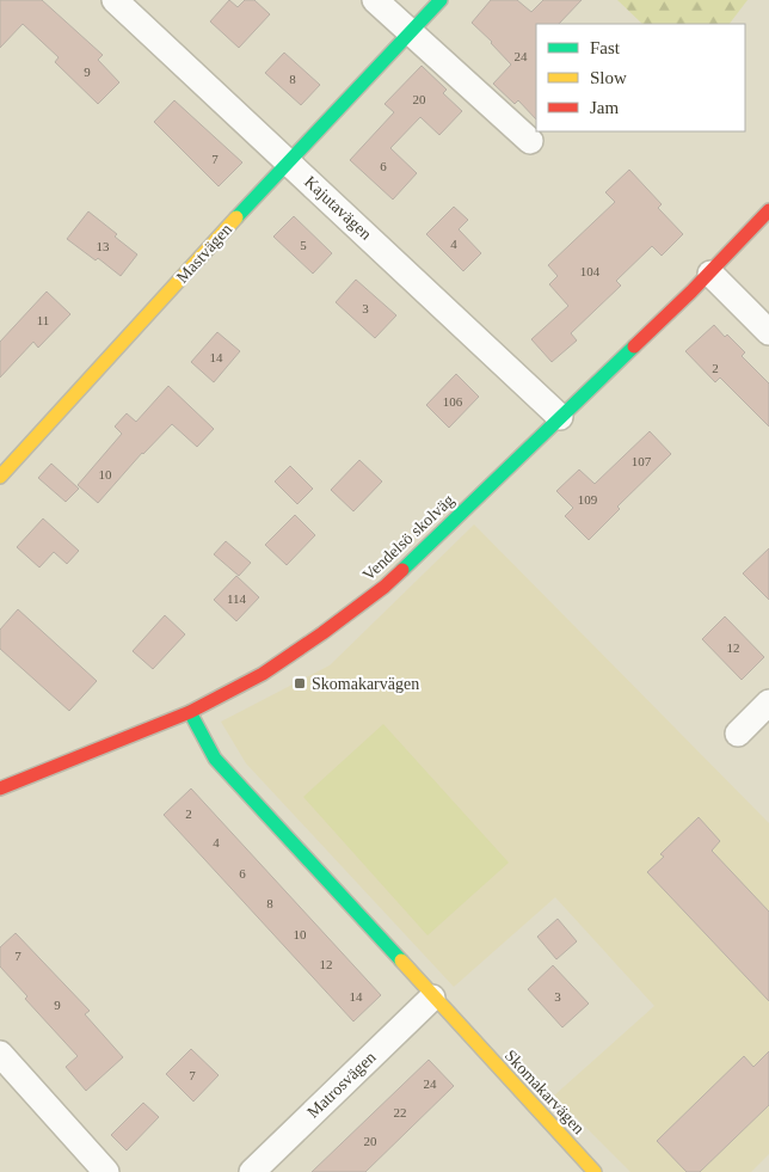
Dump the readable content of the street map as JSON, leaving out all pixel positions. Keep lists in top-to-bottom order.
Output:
{
  "streets": {
    "street": [
      "Kajutavägen",
      "Mastvägen",
      "Vendelsö skolväg",
      "Matrosvägen",
      "Skomakarvägen"
    ]
  },
  "crossings": [
    ["Kajutavägen", "Mastvägen"],
    ["Kajutavägen", "Vendelsö skolväg"],
    ["Vendelsö skolväg", "Skomakarvägen"],
    ["Matrosvägen", "Skomakarvägen"]
  ],
  "places": {
    "transit": ["Skomakarvägen"]
  },
  "house_numbers": [
    "24",
    "9",
    "8",
    "20",
    "7",
    "6",
    "4",
    "5",
    "13",
    "104",
    "3",
    "11",
    "14",
    "2",
    "106",
    "107",
    "10",
    "109",
    "114",
    "12",
    "2",
    "4",
    "6",
    "8",
    "10",
    "7",
    "12",
    "14",
    "3",
    "9",
    "7",
    "24",
    "22",
    "20"
  ],
  "legend": ["Fast", "Slow", "Jam"]
}
